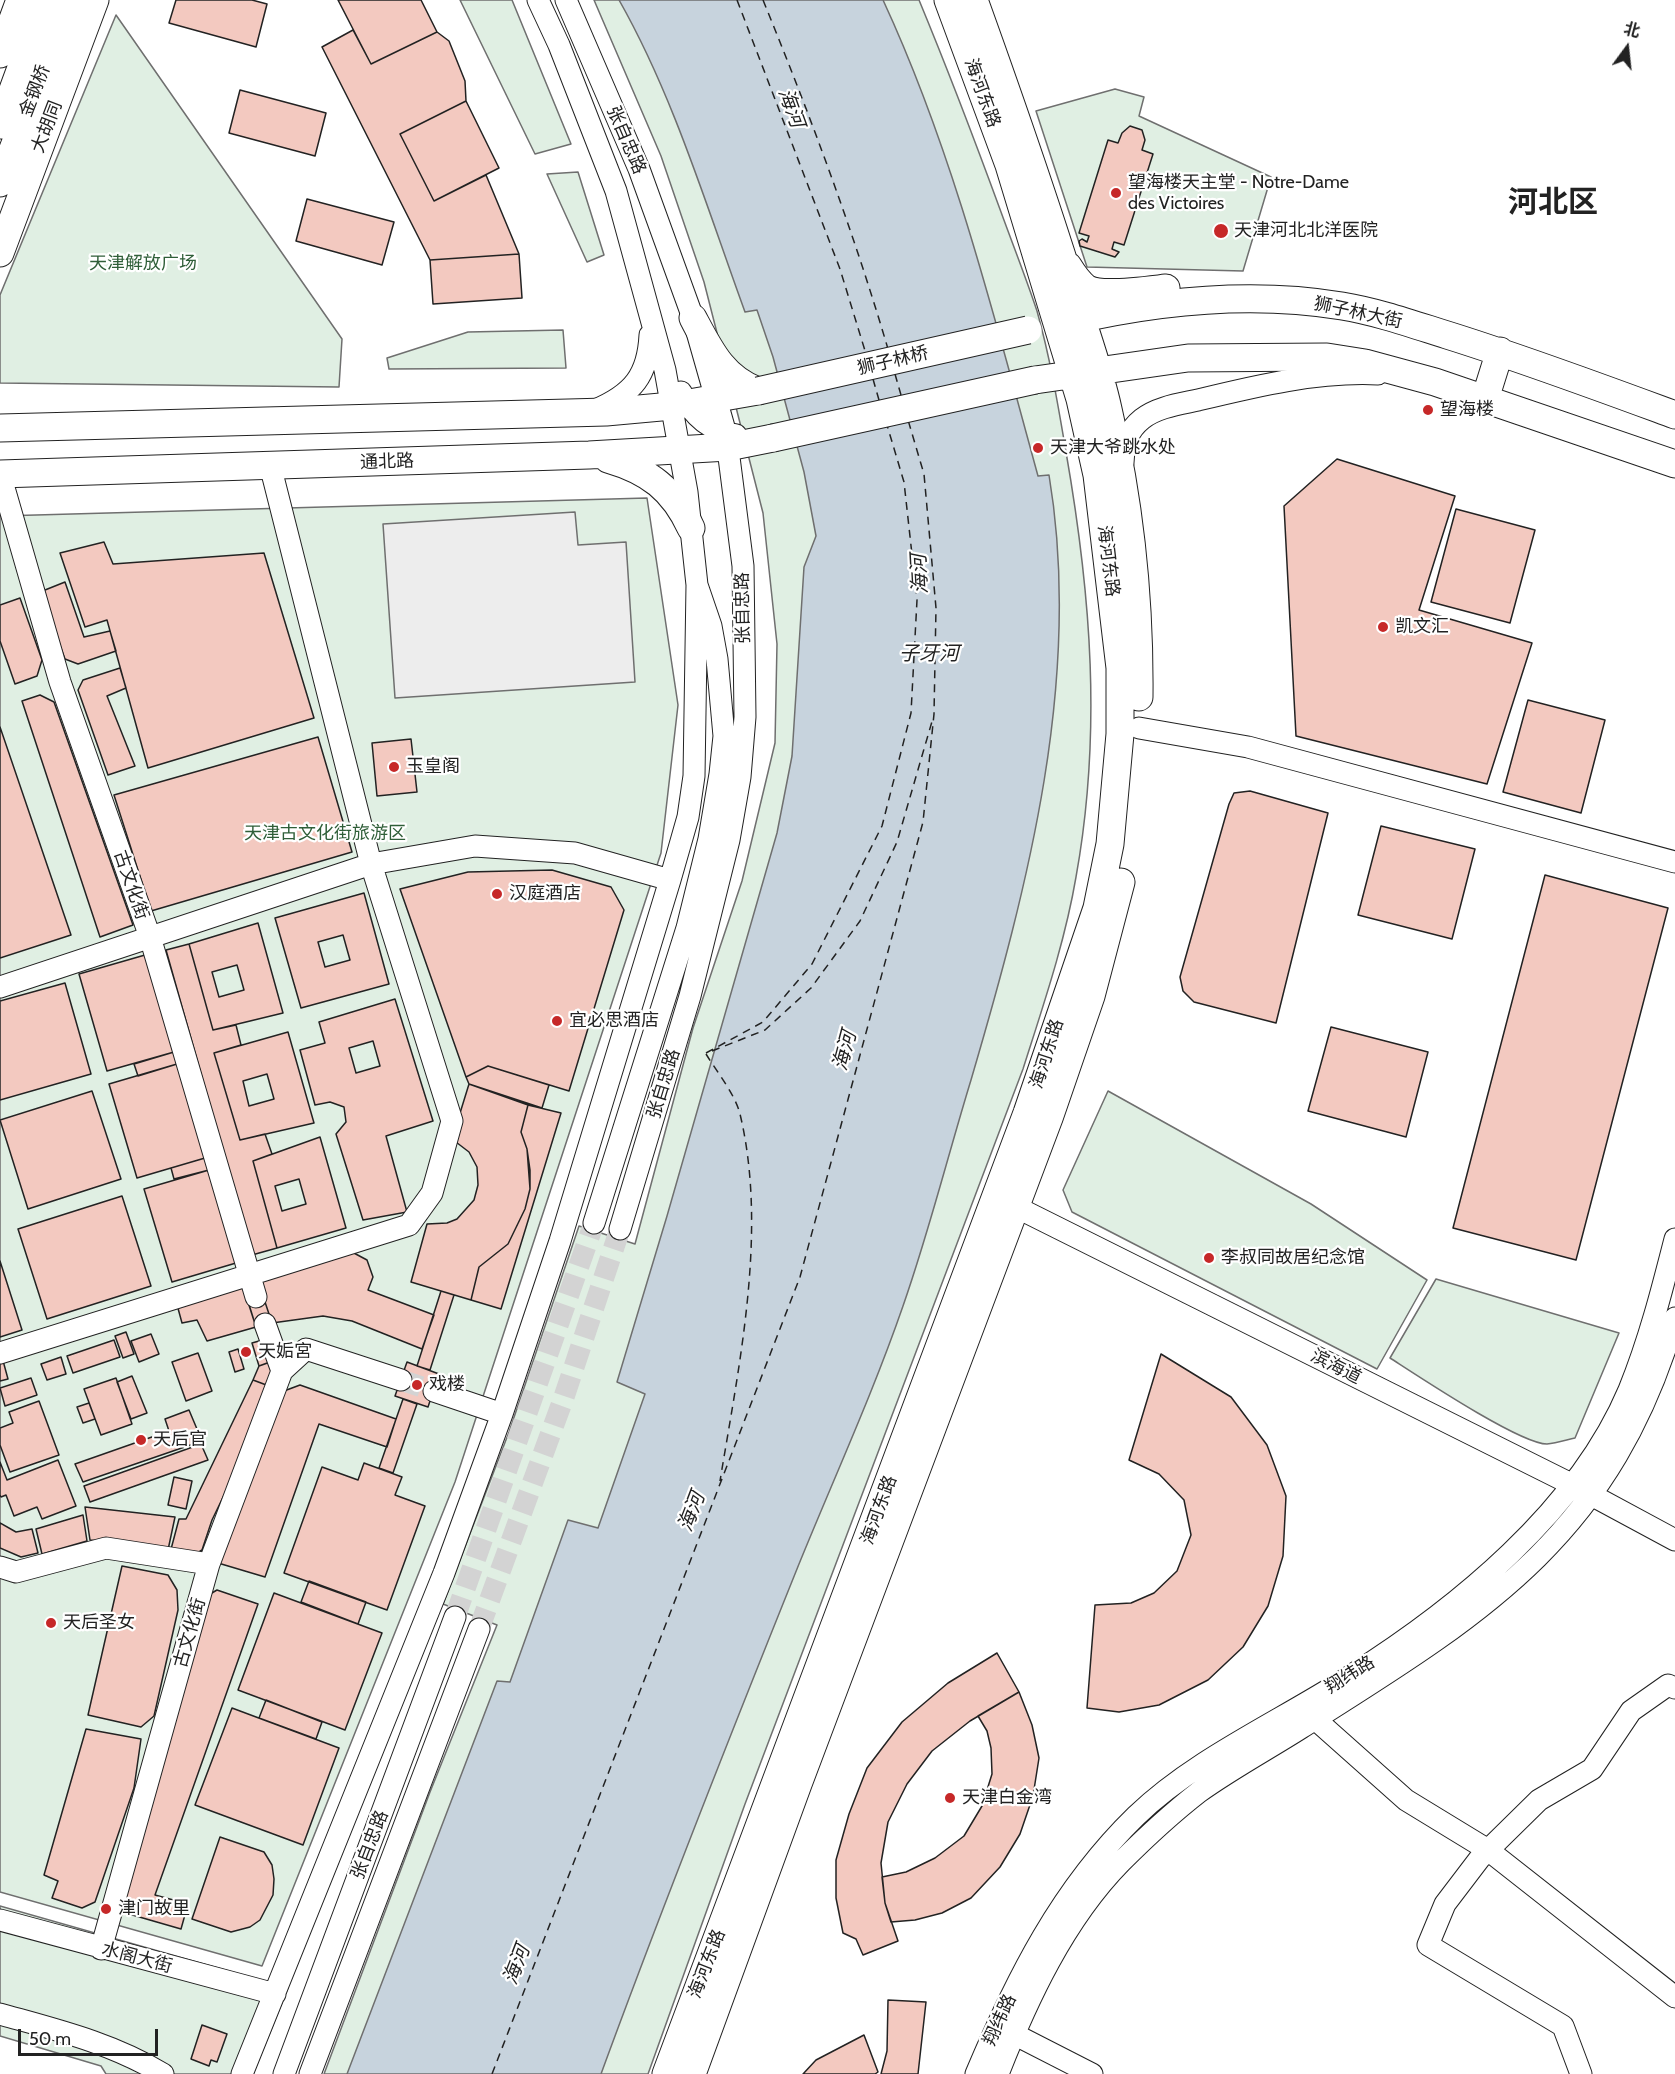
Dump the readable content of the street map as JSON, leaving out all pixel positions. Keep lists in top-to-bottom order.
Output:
{
  "streets": {
    "main road": [
      "金钢桥",
      "海河东路",
      "大胡同",
      "狮子林大街",
      "狮子林桥",
      "通北路"
    ],
    "street": [
      "张自忠路",
      "古文化街",
      "滨海道",
      "翔纬路",
      "水阁大街"
    ]
  },
  "crossings": [
    ["海河东路", "狮子林大街"],
    ["海河东路", "通北路"],
    ["海河东路", "滨海道"],
    ["张自忠路", "通北路"],
    ["狮子林大街", "狮子林桥"],
    ["通北路", "古文化街"],
    ["古文化街", "水阁大街"],
    ["滨海道", "翔纬路"]
  ],
  "districts": ["河北区"],
  "water": ["海河", "子牙河"],
  "parks": ["天津解放广场", "天津古文化街旅游区"],
  "places": [
    "望海楼天主堂 - Notre-Dame des Victoires",
    "天津河北北洋医院",
    "望海楼",
    "天津大爷跳水处",
    "凯文汇",
    "玉皇阁",
    "汉庭酒店",
    "宜必思酒店",
    "李叔同故居纪念馆",
    "天姤宮",
    "戏楼",
    "天后官",
    "天后圣女",
    "天津白金湾",
    "津门故里"
  ],
  "scale_bar": "50 m",
  "north": "top"
}
